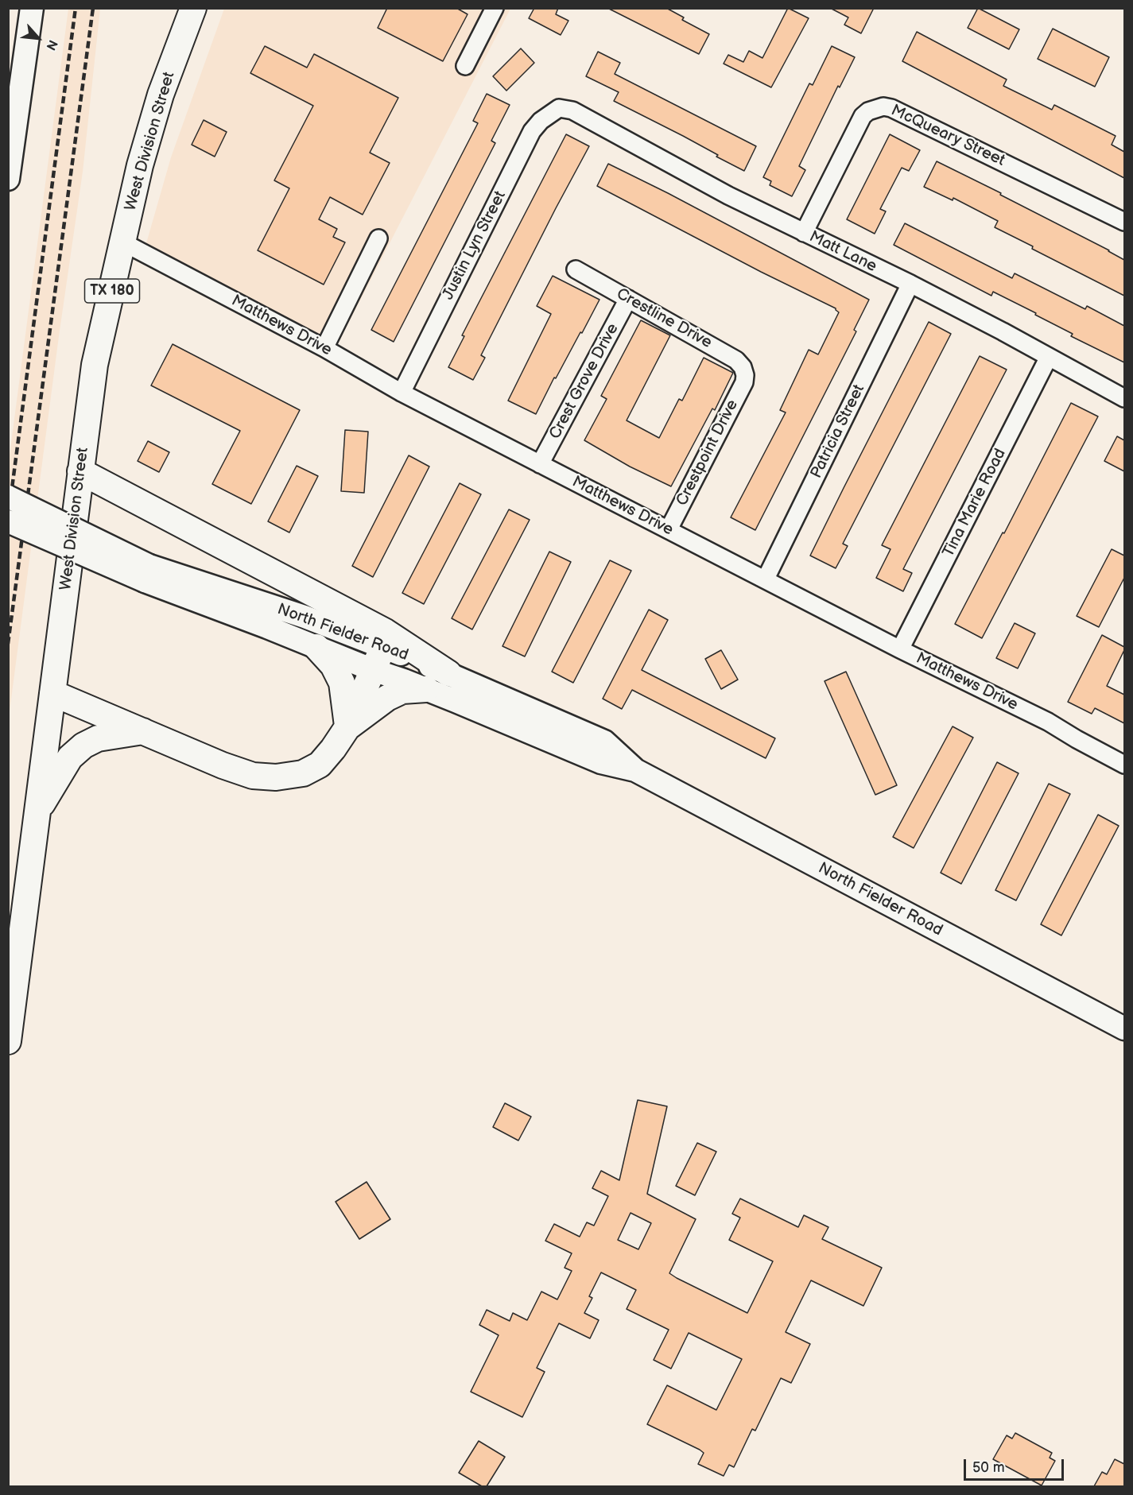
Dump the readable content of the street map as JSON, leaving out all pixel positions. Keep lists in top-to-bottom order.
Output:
{
  "streets": {
    "main road": ["West Division Street", "TX 180", "North Fielder Road"],
    "street": [
      "McQueary Street",
      "Justin Lyn Street",
      "Matt Lane",
      "Crestline Drive",
      "Matthews Drive",
      "Crest Grove Drive",
      "Patricia Street",
      "Crestpoint Drive",
      "Tina Marie Road"
    ]
  },
  "crossings": [
    ["McQueary Street", "Matt Lane"],
    ["West Division Street", "Matthews Drive"],
    ["Justin Lyn Street", "Matt Lane"],
    ["Justin Lyn Street", "Matthews Drive"],
    ["Matt Lane", "Patricia Street"],
    ["Matt Lane", "Tina Marie Road"],
    ["Crestline Drive", "Crest Grove Drive"],
    ["Crestline Drive", "Crestpoint Drive"],
    ["Matthews Drive", "Crest Grove Drive"],
    ["Matthews Drive", "Patricia Street"],
    ["Matthews Drive", "Crestpoint Drive"],
    ["Matthews Drive", "Tina Marie Road"]
  ],
  "scale_bar": "50 m",
  "north": "bottom right"
}
